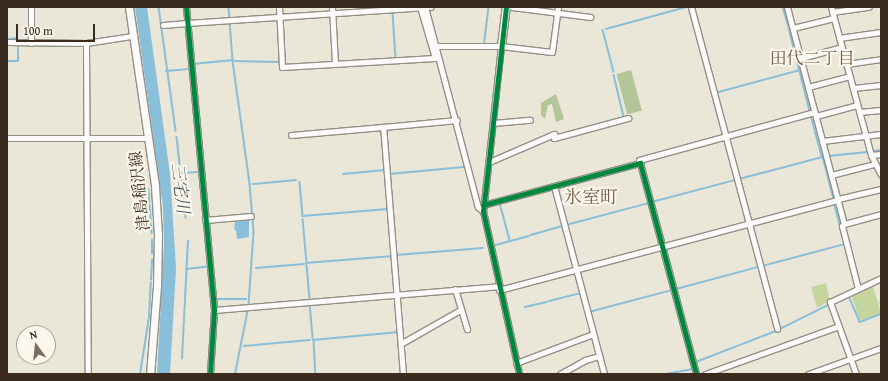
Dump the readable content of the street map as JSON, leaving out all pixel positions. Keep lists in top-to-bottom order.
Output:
{
  "streets": {
    "main road": ["津島稲沢線"]
  },
  "districts": ["田代二丁目", "氷室町"],
  "water": ["三宅川"],
  "scale_bar": "100 m",
  "north": "top"
}
